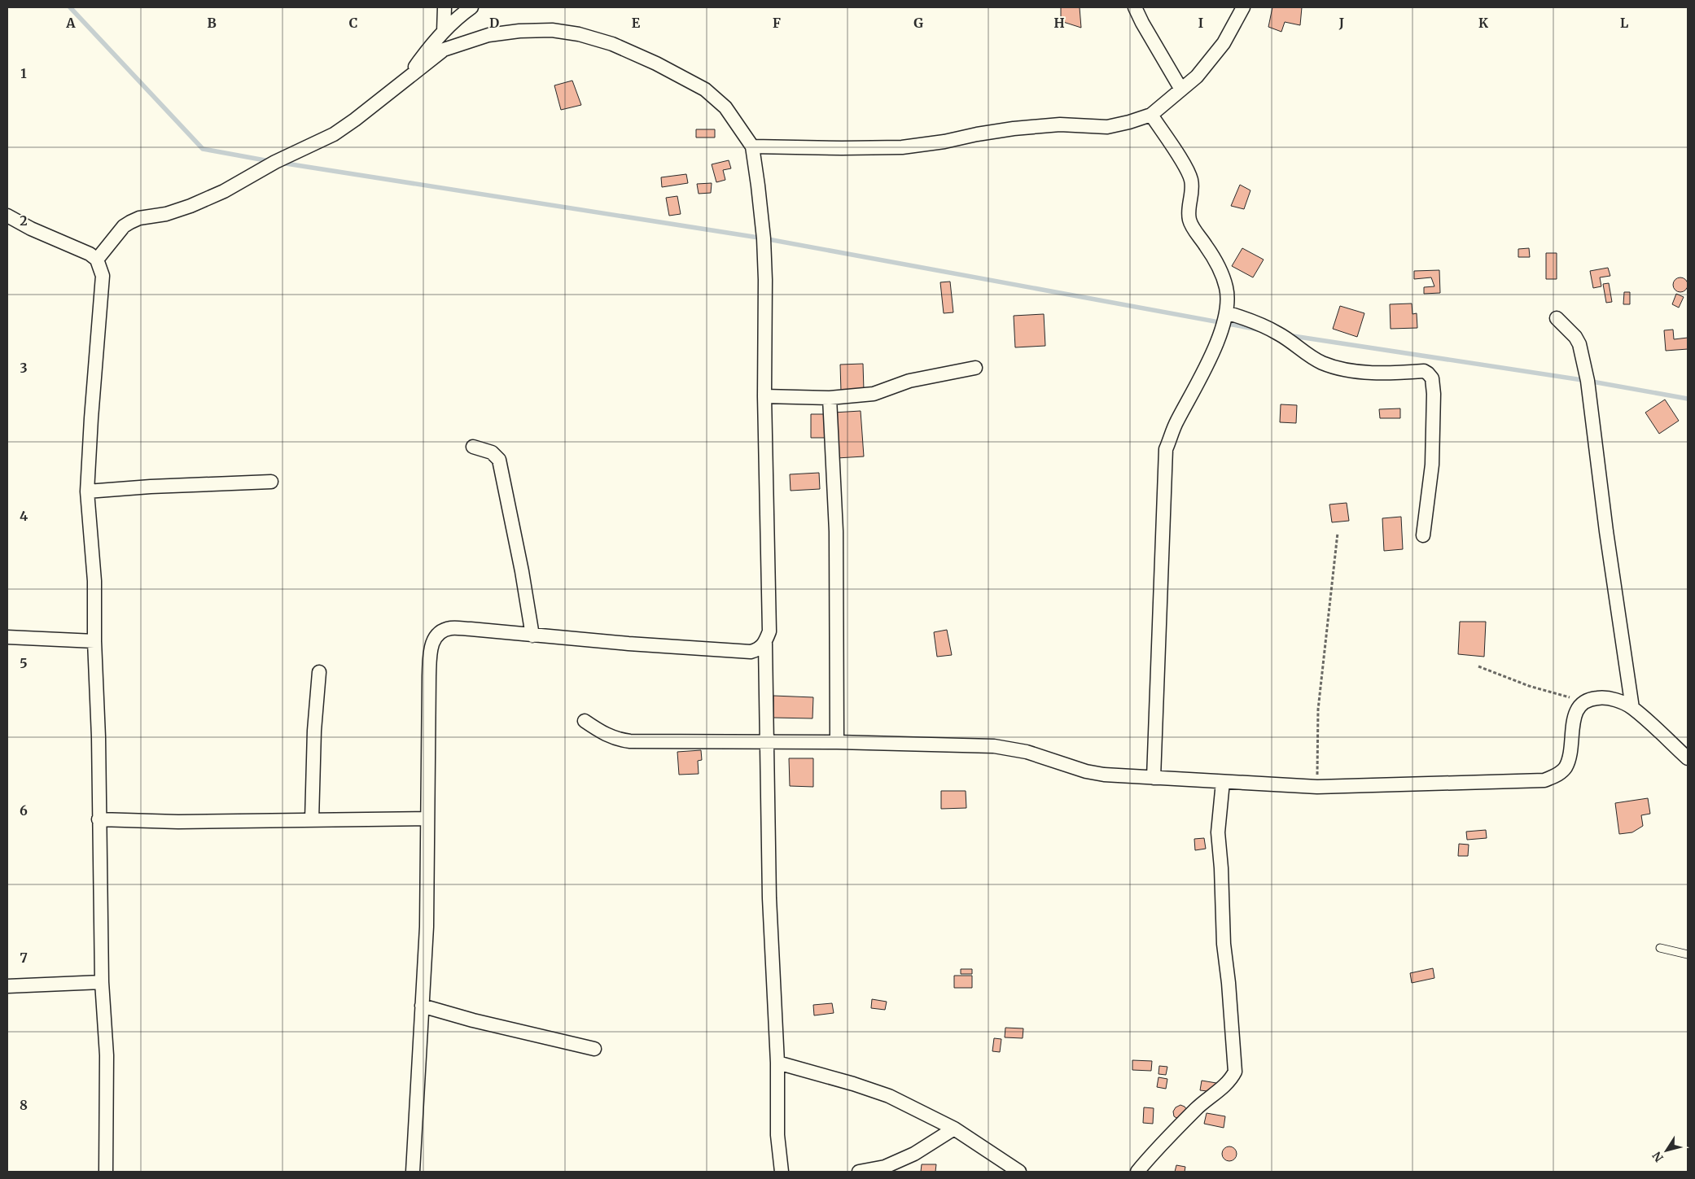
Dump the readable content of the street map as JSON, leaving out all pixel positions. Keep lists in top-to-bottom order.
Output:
{
  "north": "bottom left",
  "grid": {
    "columns": [
      "A",
      "B",
      "C",
      "D",
      "E",
      "F",
      "G",
      "H",
      "I",
      "J",
      "K",
      "L"
    ],
    "rows": [
      "1",
      "2",
      "3",
      "4",
      "5",
      "6",
      "7",
      "8"
    ]
  }
}
